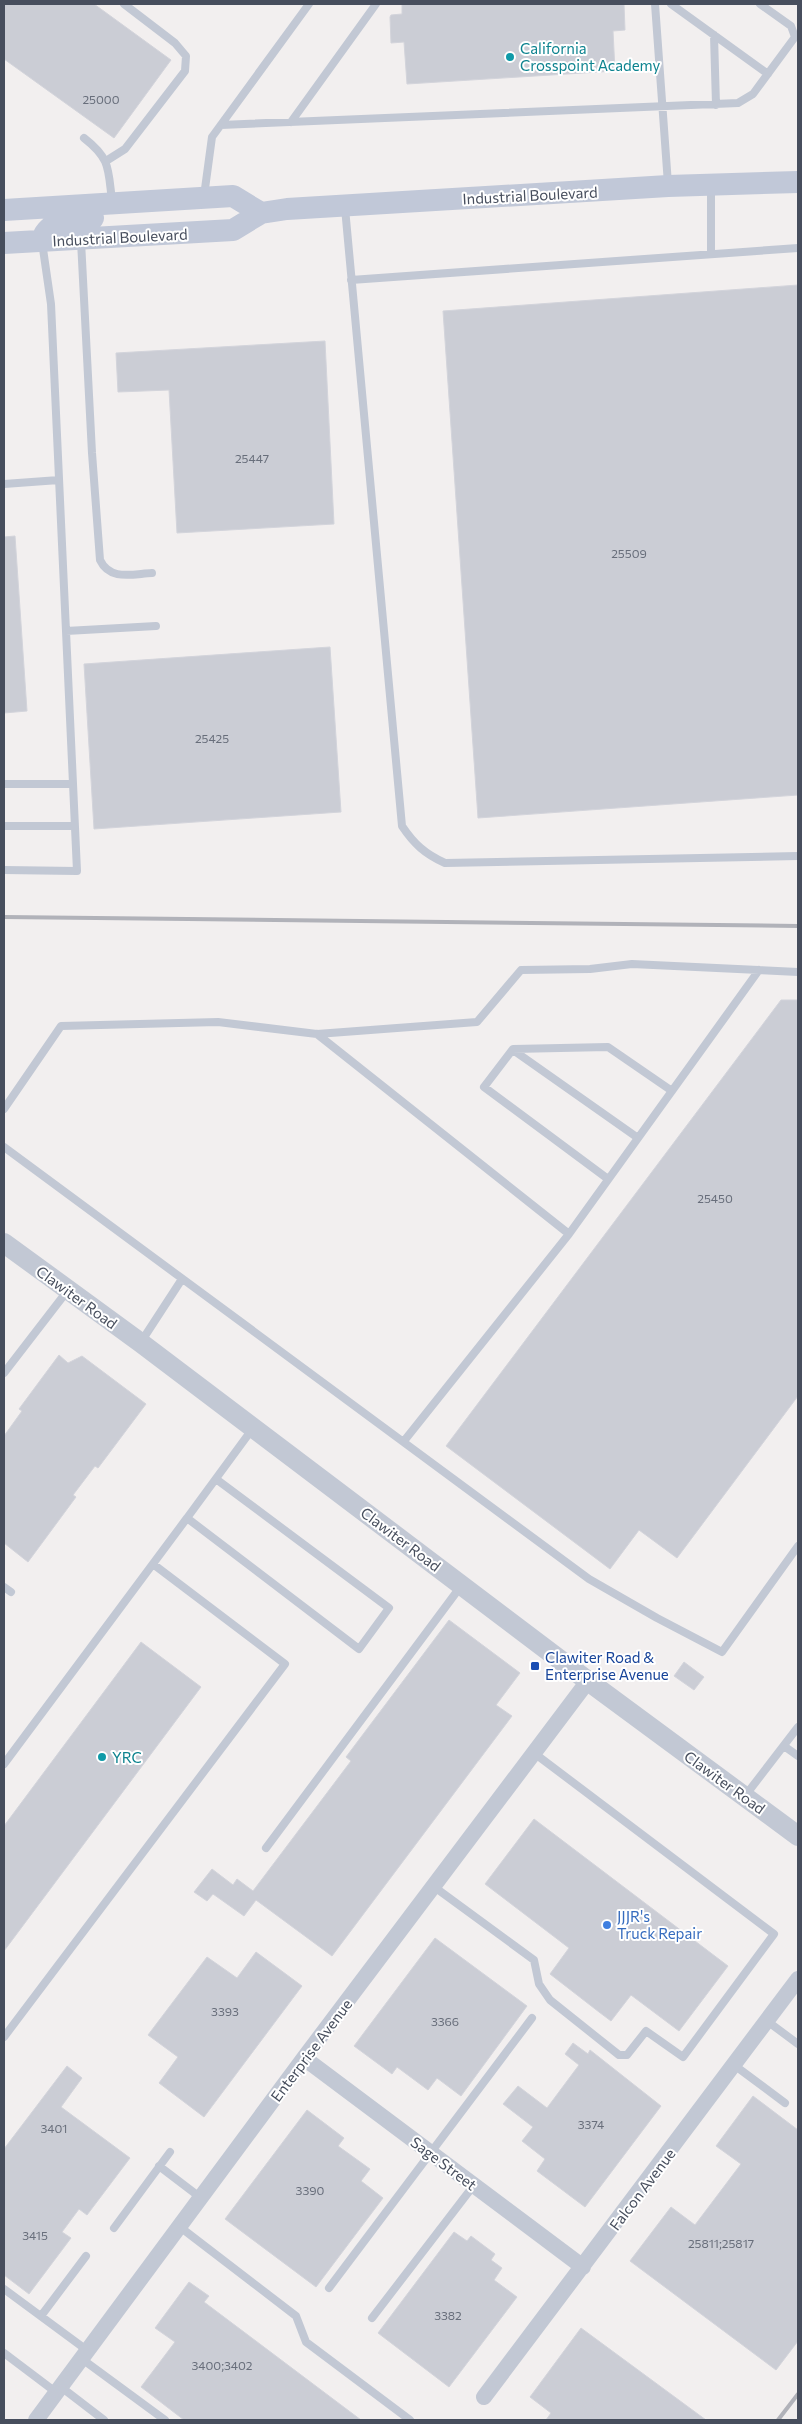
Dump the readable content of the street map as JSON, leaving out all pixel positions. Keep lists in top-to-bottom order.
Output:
{
  "streets": {
    "main road": ["Industrial Boulevard"],
    "street": [
      "Clawiter Road",
      "Enterprise Avenue",
      "Sage Street",
      "Falcon Avenue"
    ]
  },
  "crossings": [
    ["Clawiter Road", "Enterprise Avenue"],
    ["Enterprise Avenue", "Sage Street"],
    ["Sage Street", "Falcon Avenue"]
  ],
  "places": {
    "other": ["California Crosspoint Academy", "YRC", "JJJR's Truck Repair"],
    "transit": ["Clawiter Road & Enterprise Avenue"]
  },
  "house_numbers": [
    "25000",
    "25447",
    "25509",
    "25425",
    "25450",
    "3393",
    "3366",
    "3374",
    "3401",
    "3390",
    "3415",
    "25811;25817",
    "3382",
    "3400;3402"
  ]
}
